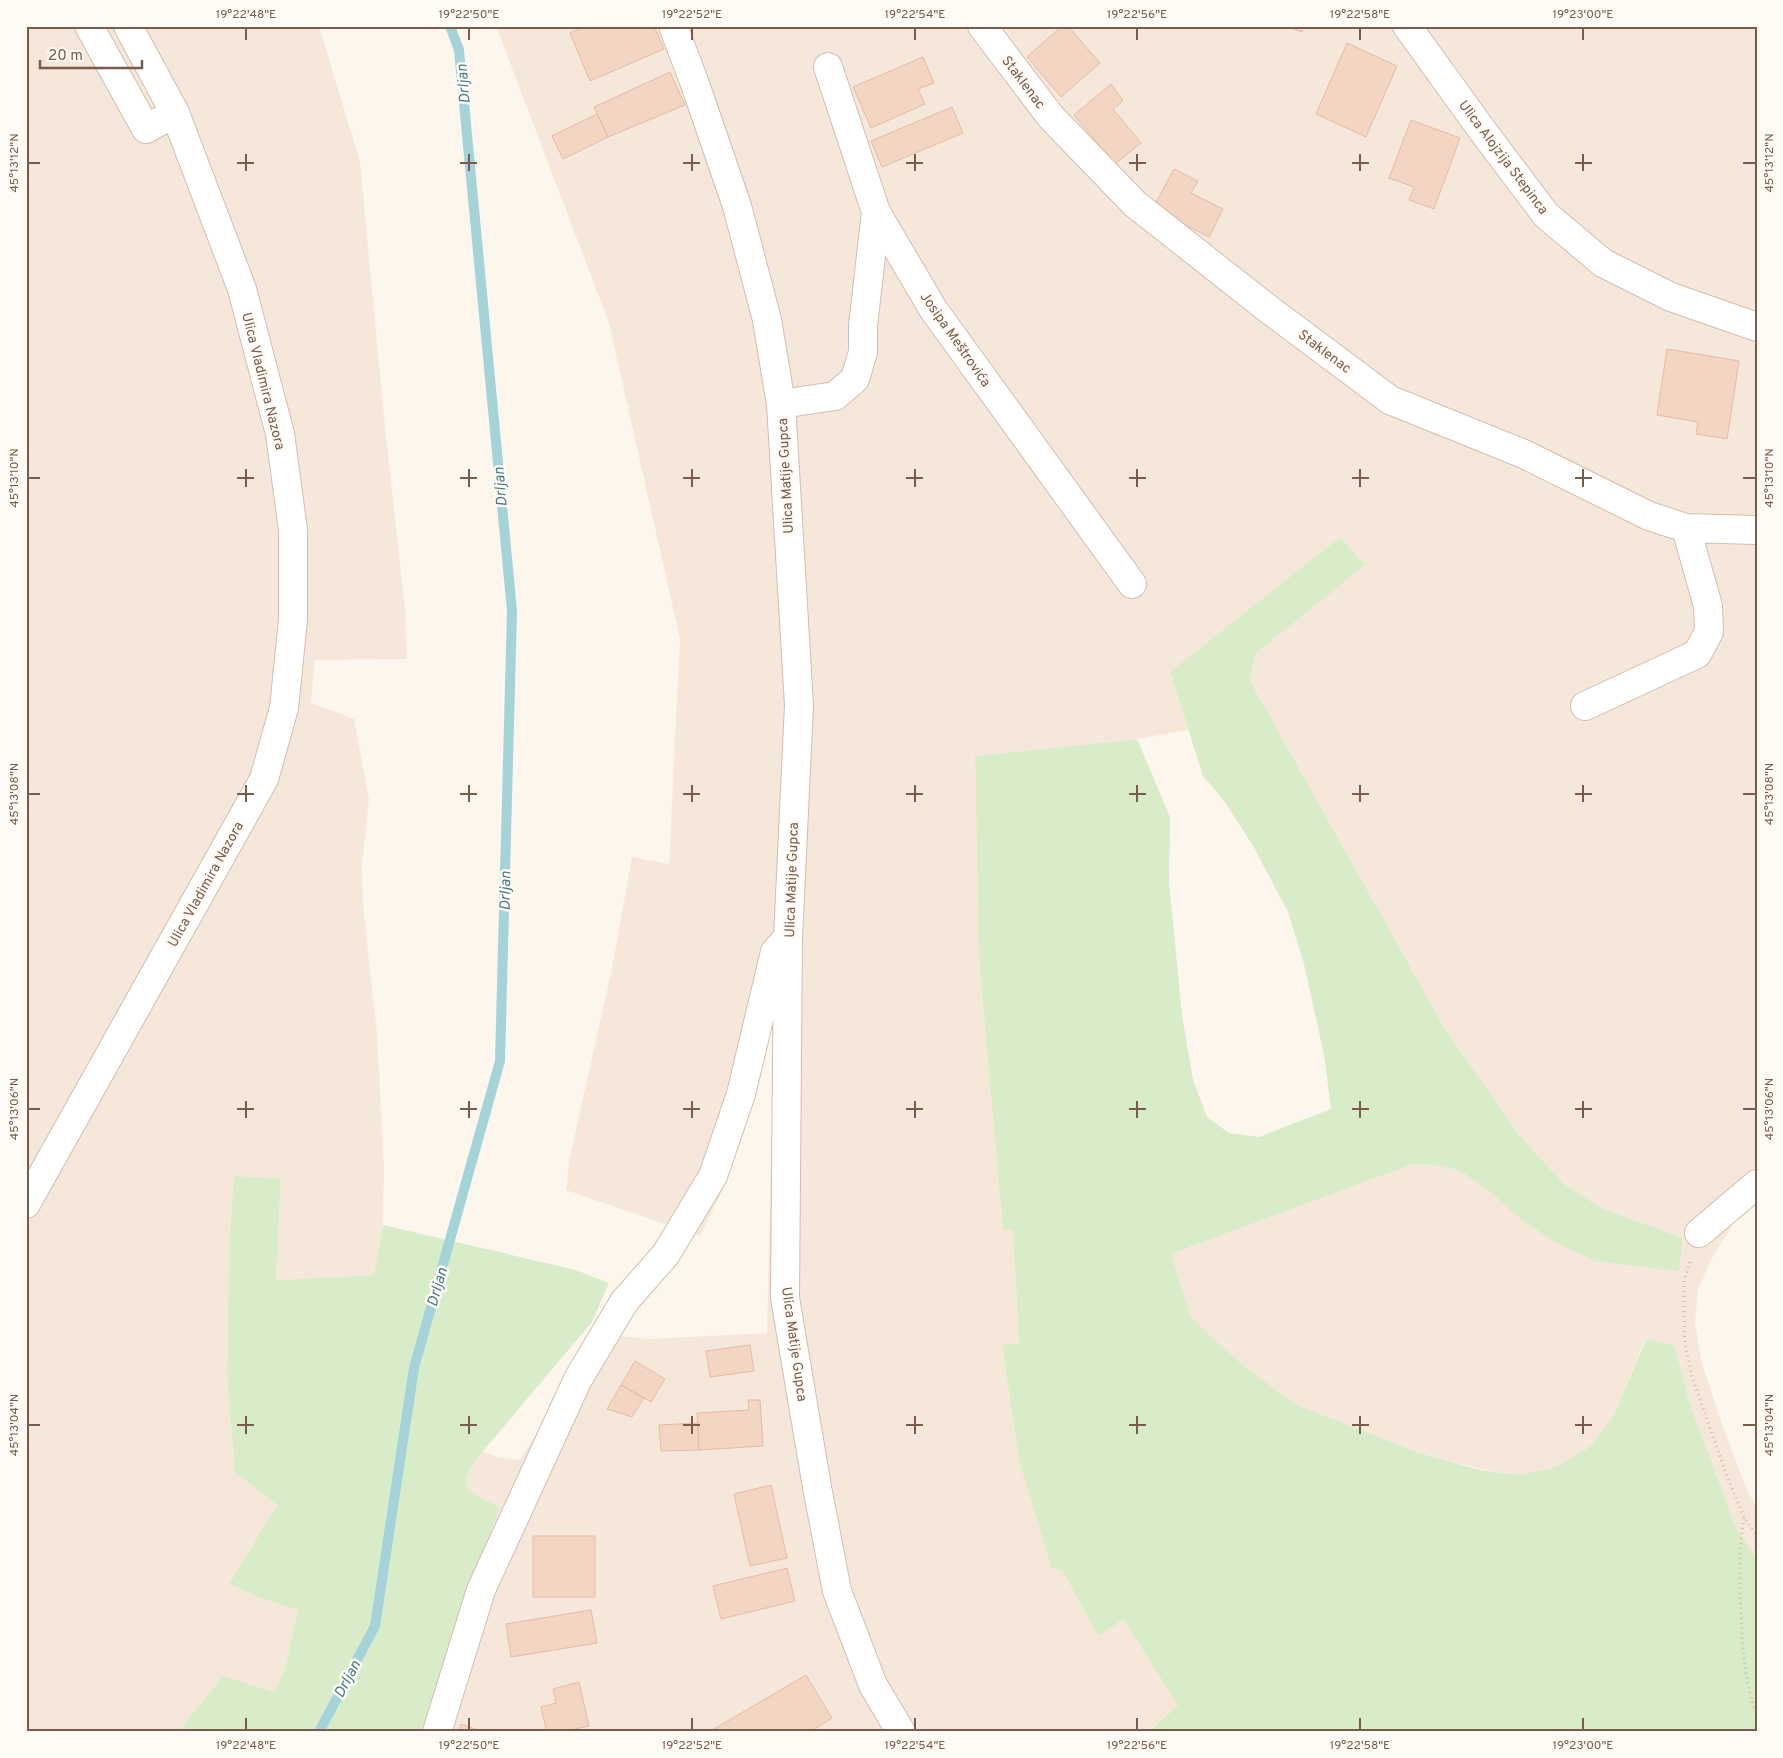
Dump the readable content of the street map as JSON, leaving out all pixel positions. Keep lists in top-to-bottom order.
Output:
{
  "streets": {
    "street": [
      "Staklenac",
      "Ulica Alojzija Stepinca",
      "Josipa Meštrovića",
      "Ulica Vladimira Nazora",
      "Ulica Matije Gupca"
    ]
  },
  "water": ["Drljan"],
  "scale_bar": "20 m",
  "coordinates": [
    "19°22'48\"E",
    "19°22'50\"E",
    "19°22'52\"E",
    "19°22'54\"E",
    "19°22'56\"E",
    "19°22'58\"E",
    "19°23'00\"E",
    "45°13'12\"N",
    "45°13'10\"N",
    "45°13'08\"N",
    "45°13'06\"N",
    "45°13'04\"N"
  ]
}
